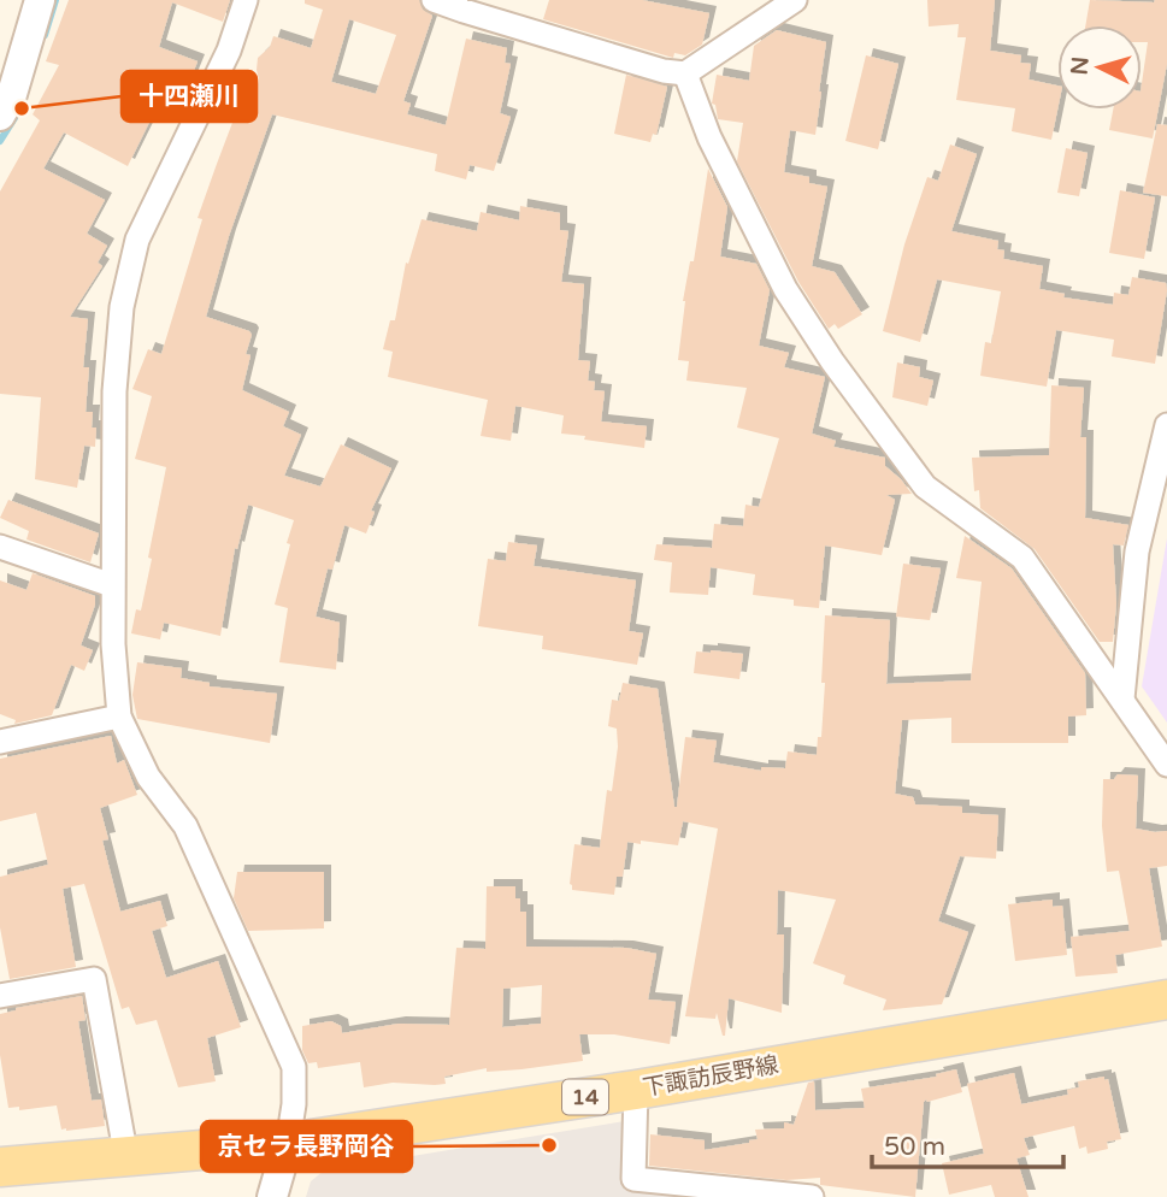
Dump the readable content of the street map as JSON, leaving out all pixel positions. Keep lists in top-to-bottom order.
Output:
{
  "streets": {
    "main road": ["下諏訪辰野線", "14"]
  },
  "places": ["十四瀬川", "京セラ長野岡谷"],
  "scale_bar": "50 m",
  "north": "left"
}
